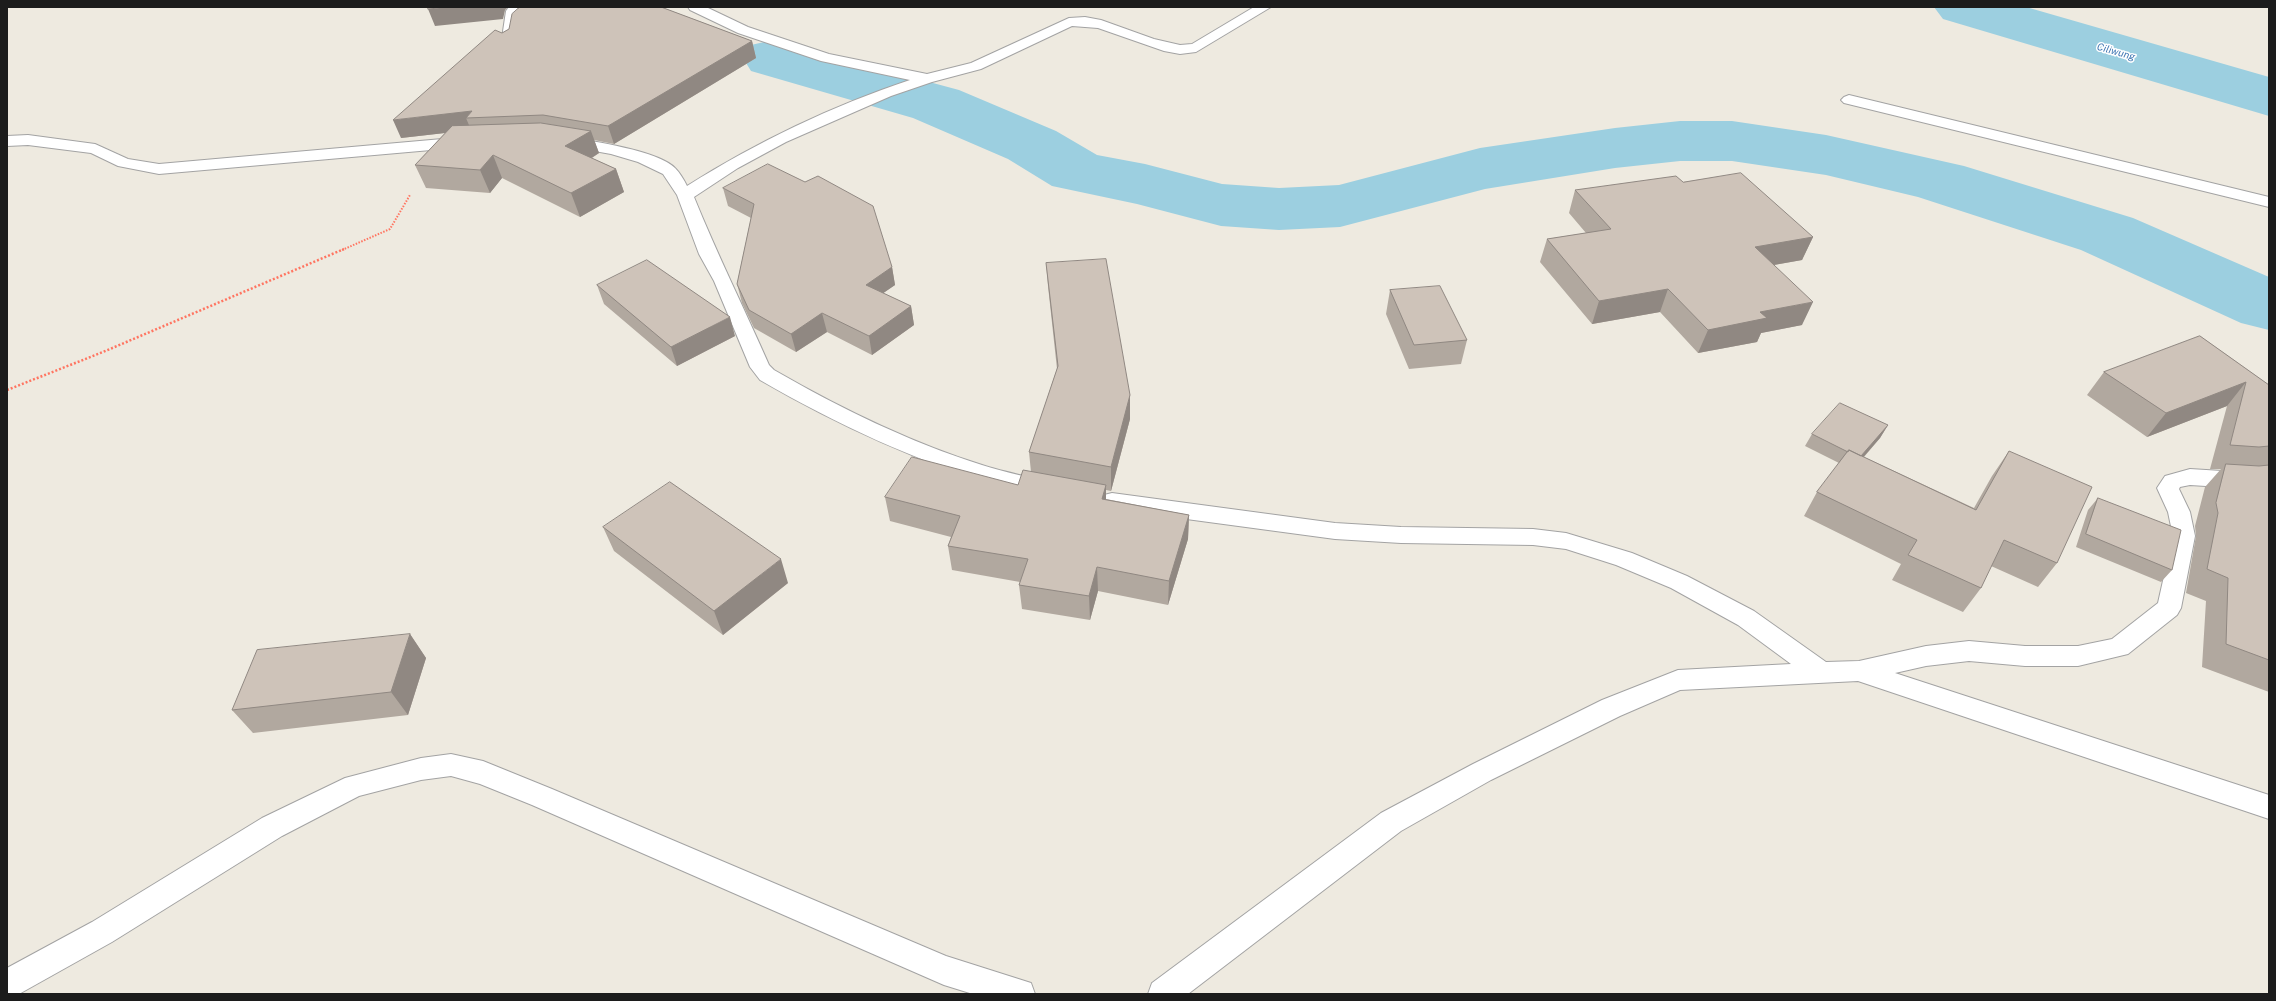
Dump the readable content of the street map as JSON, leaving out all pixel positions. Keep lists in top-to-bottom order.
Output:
{
  "water": ["Ciliwung"]
}
